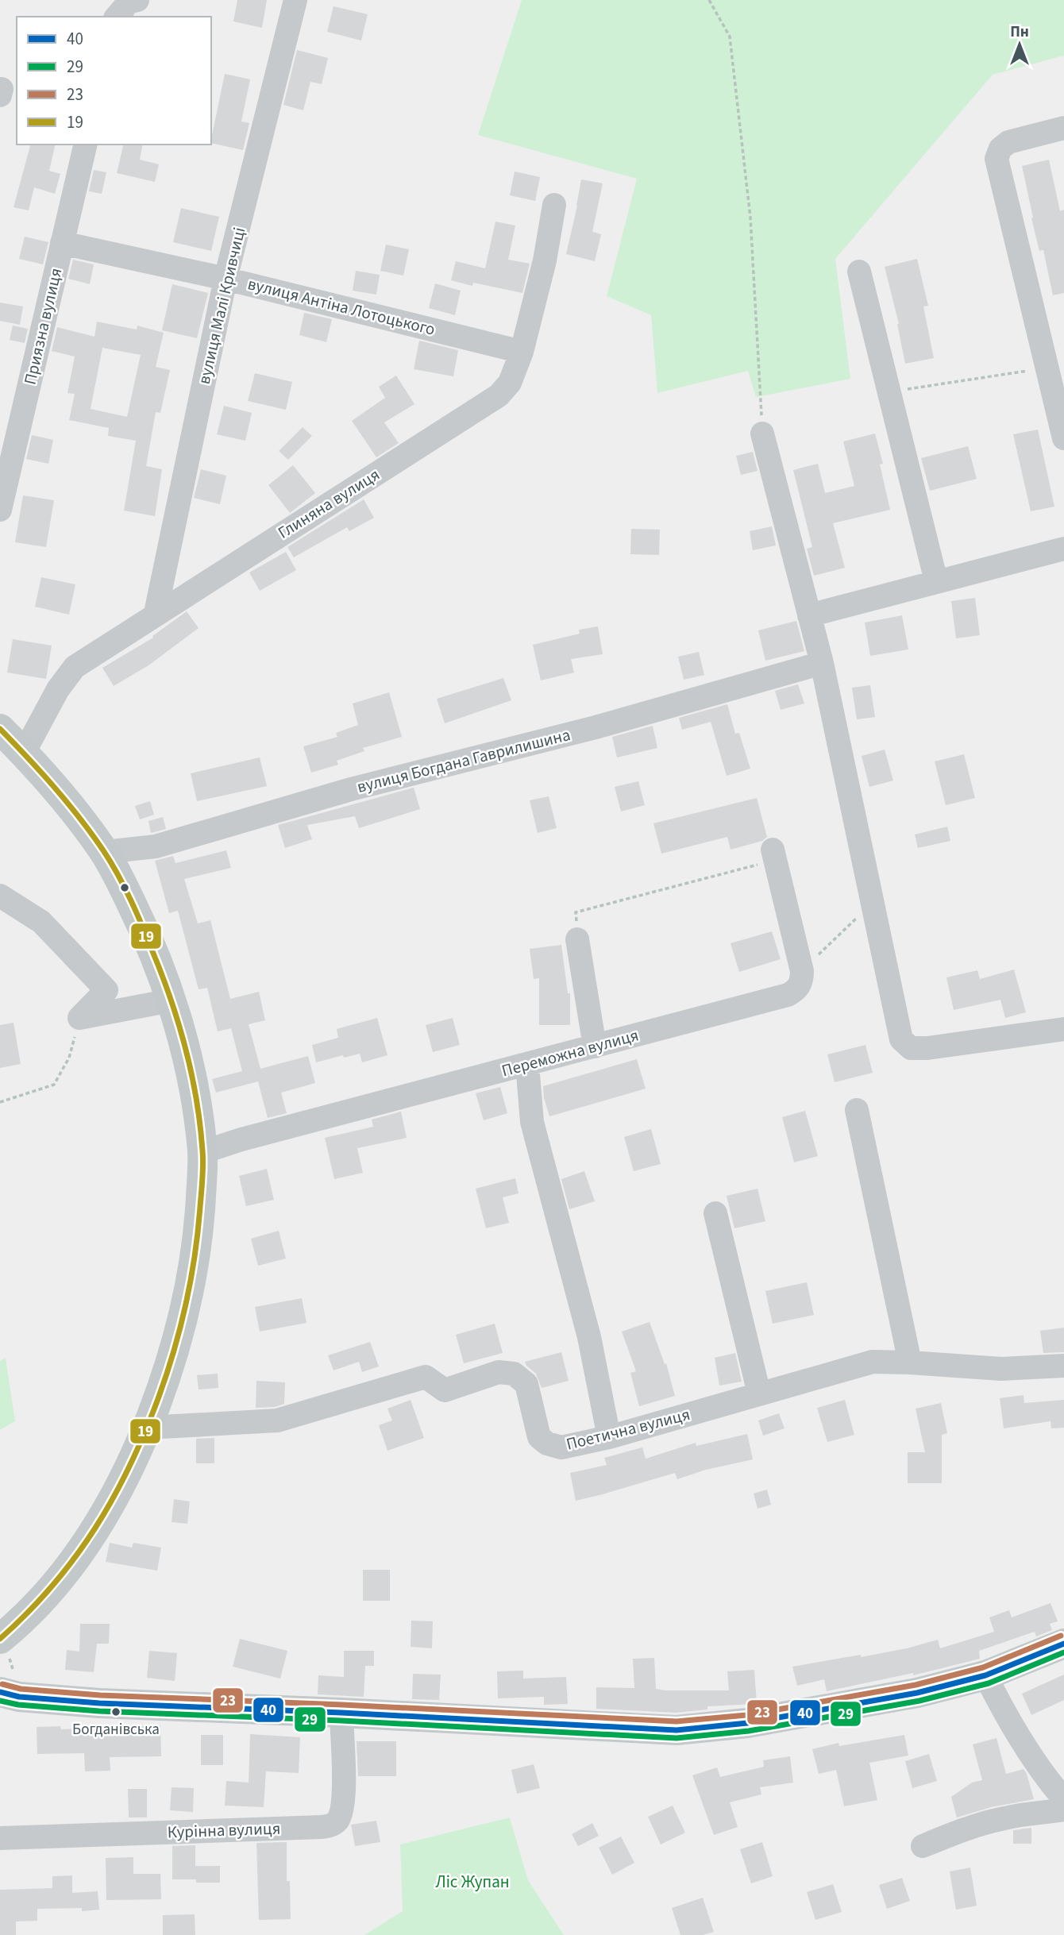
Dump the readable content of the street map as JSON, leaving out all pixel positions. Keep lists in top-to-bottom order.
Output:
{
  "streets": {
    "street": [
      "вулиця Малі Кривчиці",
      "вулиця Антіна Лотоцького",
      "Приязна вулиця",
      "Глиняна вулиця",
      "вулиця Богдана Гаврилишина",
      "Переможна вулиця",
      "Поетична вулиця",
      "Курінна вулиця"
    ]
  },
  "crossings": [
    ["вулиця Малі Кривчиці", "вулиця Антіна Лотоцького"],
    ["вулиця Малі Кривчиці", "Глиняна вулиця"],
    ["вулиця Антіна Лотоцького", "Приязна вулиця"],
    ["вулиця Антіна Лотоцького", "Глиняна вулиця"]
  ],
  "parks": ["Ліс Жупан"],
  "places": ["Богданівська"],
  "lines": [
    "transit line 19",
    "transit line 23",
    "transit line 40",
    "transit line 29"
  ],
  "legend": [
    "40",
    "29",
    "23",
    "19"
  ],
  "north": "top"
}
